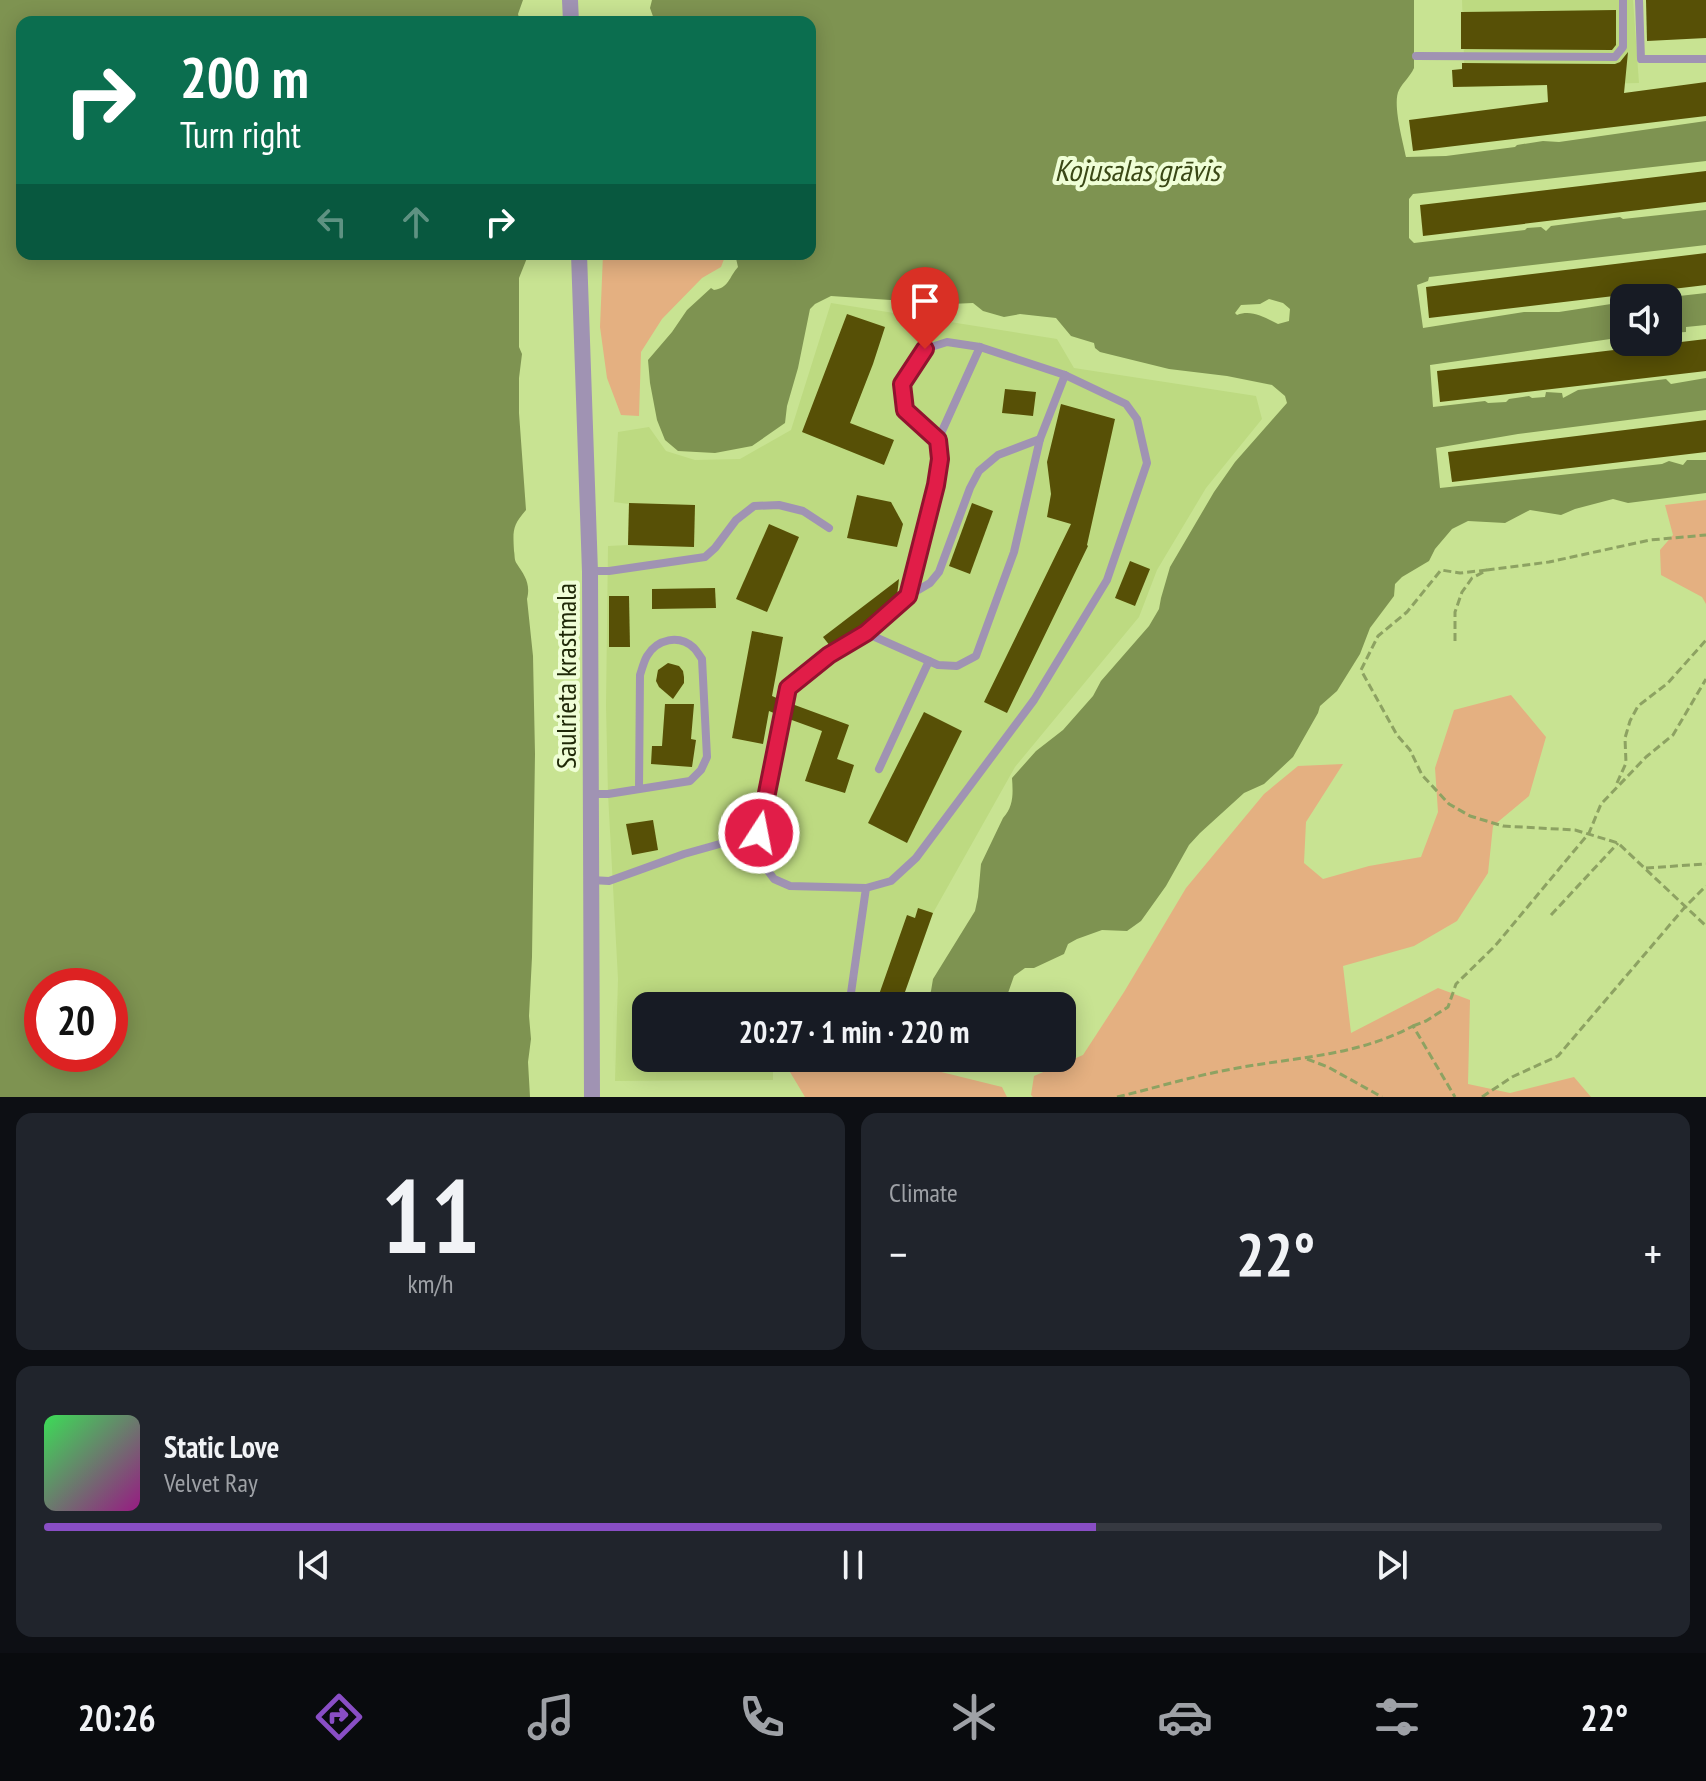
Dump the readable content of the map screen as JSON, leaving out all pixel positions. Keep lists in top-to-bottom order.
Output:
{
  "streets": {
    "street": ["Saulrieta krastmala"]
  },
  "water": ["Kojusalas grāvis"],
  "page": {
    "turn": ["200 m", "Turn right"],
    "limit": "20",
    "trip": "20:27 · 1 min · 220 m",
    "tile": [
      ["11", "km/h"],
      "Climate"
    ],
    "heat": ["−", "22°", "+"],
    "song": ["Static Love", "Velvet Ray"],
    "tabs": ["20:26", "22°"]
  }
}
